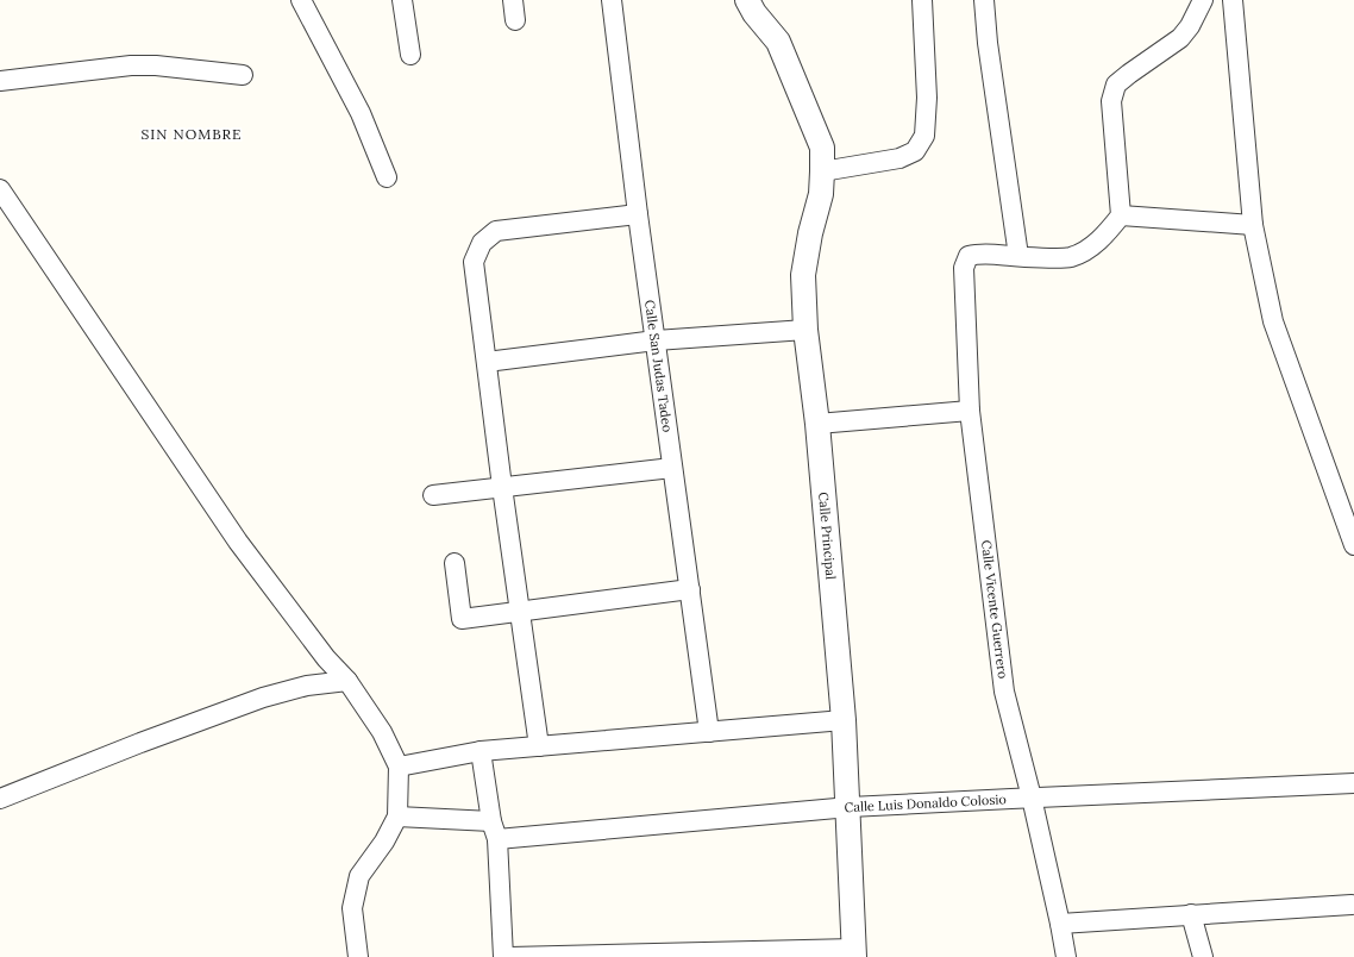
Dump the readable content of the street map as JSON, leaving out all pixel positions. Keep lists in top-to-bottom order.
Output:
{
  "streets": {
    "street": [
      "Calle San Judas Tadeo",
      "Calle Principal",
      "Calle Vicente Guerrero",
      "Calle Luis Donaldo Colosio"
    ]
  },
  "crossings": [
    ["Calle Principal", "Calle Luis Donaldo Colosio"],
    ["Calle Vicente Guerrero", "Calle Luis Donaldo Colosio"]
  ],
  "districts": ["SIN NOMBRE"]
}
